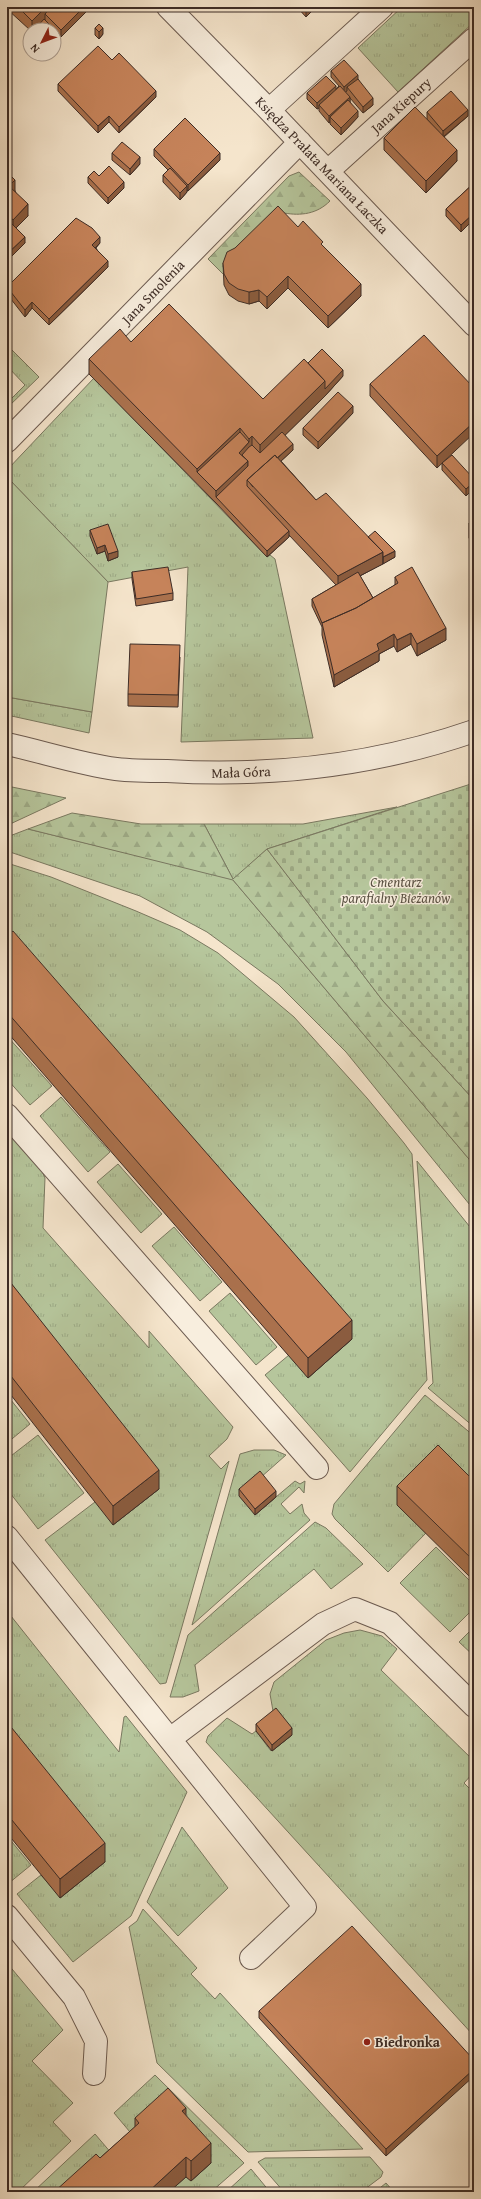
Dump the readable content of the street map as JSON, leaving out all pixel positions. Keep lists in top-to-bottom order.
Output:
{
  "streets": {
    "street": [
      "Jana Kiepury",
      "Księdza Prałata Mariana Łaczka",
      "Jana Smolenia",
      "Mała Góra"
    ]
  },
  "crossings": [
    ["Jana Kiepury", "Księdza Prałata Mariana Łaczka"],
    ["Księdza Prałata Mariana Łaczka", "Jana Smolenia"]
  ],
  "parks": ["Cmentarz parafialny Bieżanów"],
  "places": ["Biedronka"],
  "north": "bottom left"
}
